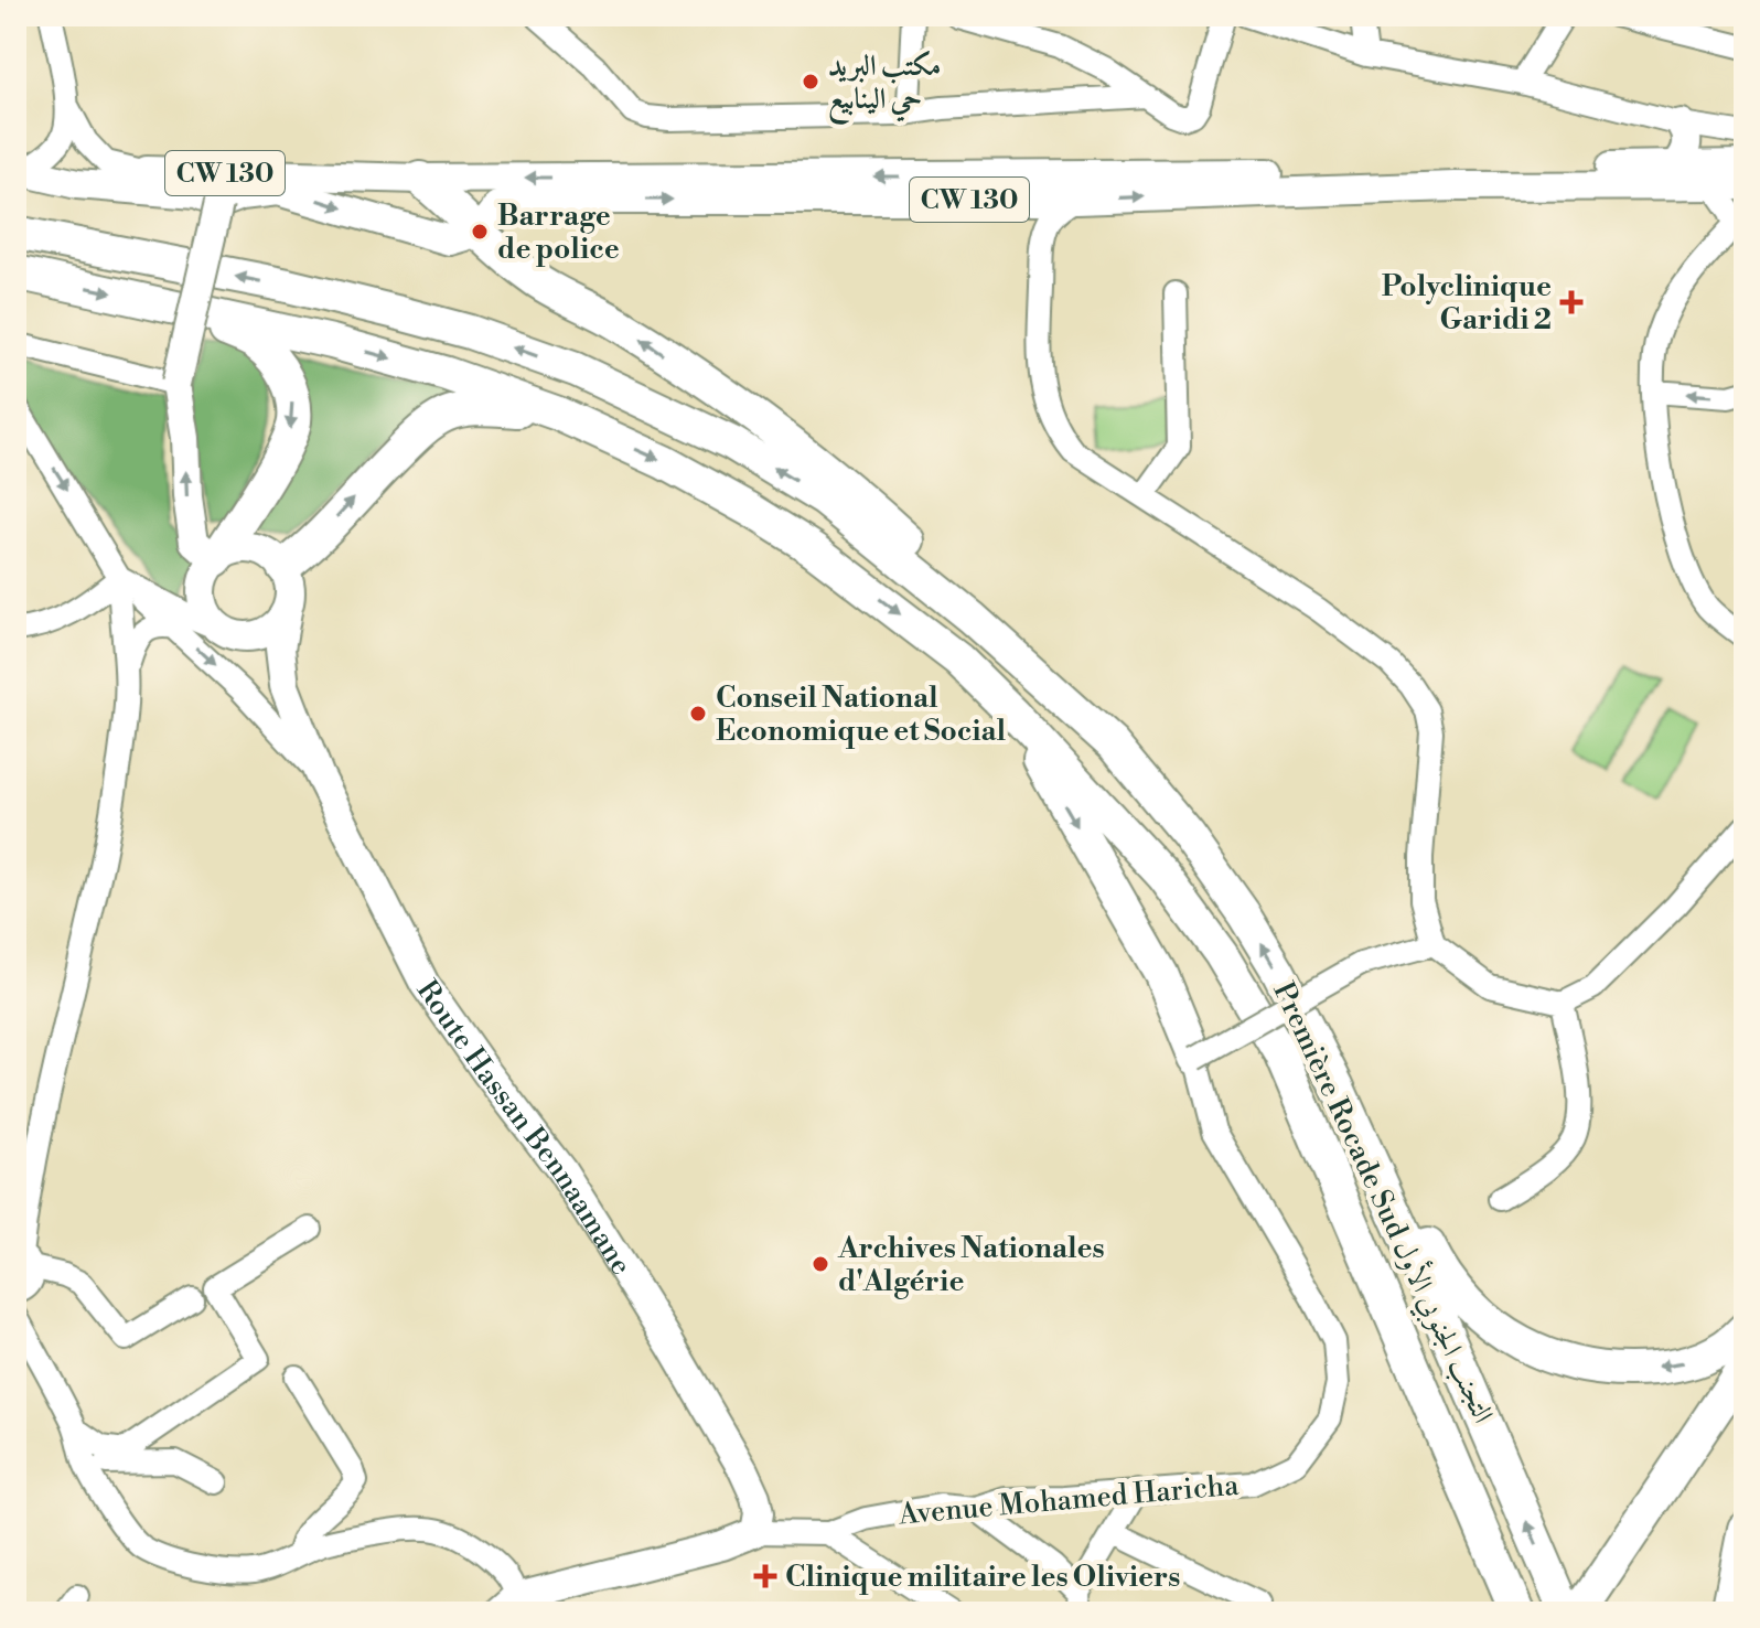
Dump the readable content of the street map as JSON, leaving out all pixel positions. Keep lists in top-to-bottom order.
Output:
{
  "streets": {
    "highway": ["Première Rocade Sud التجنب الجنوبي الأول"],
    "main road": ["CW 130", "Route Hassan Bennaamane", "Avenue Mohamed Haricha"]
  },
  "crossings": [
    ["Route Hassan Bennaamane", "Avenue Mohamed Haricha"]
  ],
  "places": {
    "other": [
      "مكتب البريد حي الينابيع",
      "Barrage de police",
      "Conseil National Economique et Social",
      "Archives Nationales d'Algérie"
    ],
    "health": ["Polyclinique Garidi 2", "Clinique militaire les Oliviers"]
  }
}
